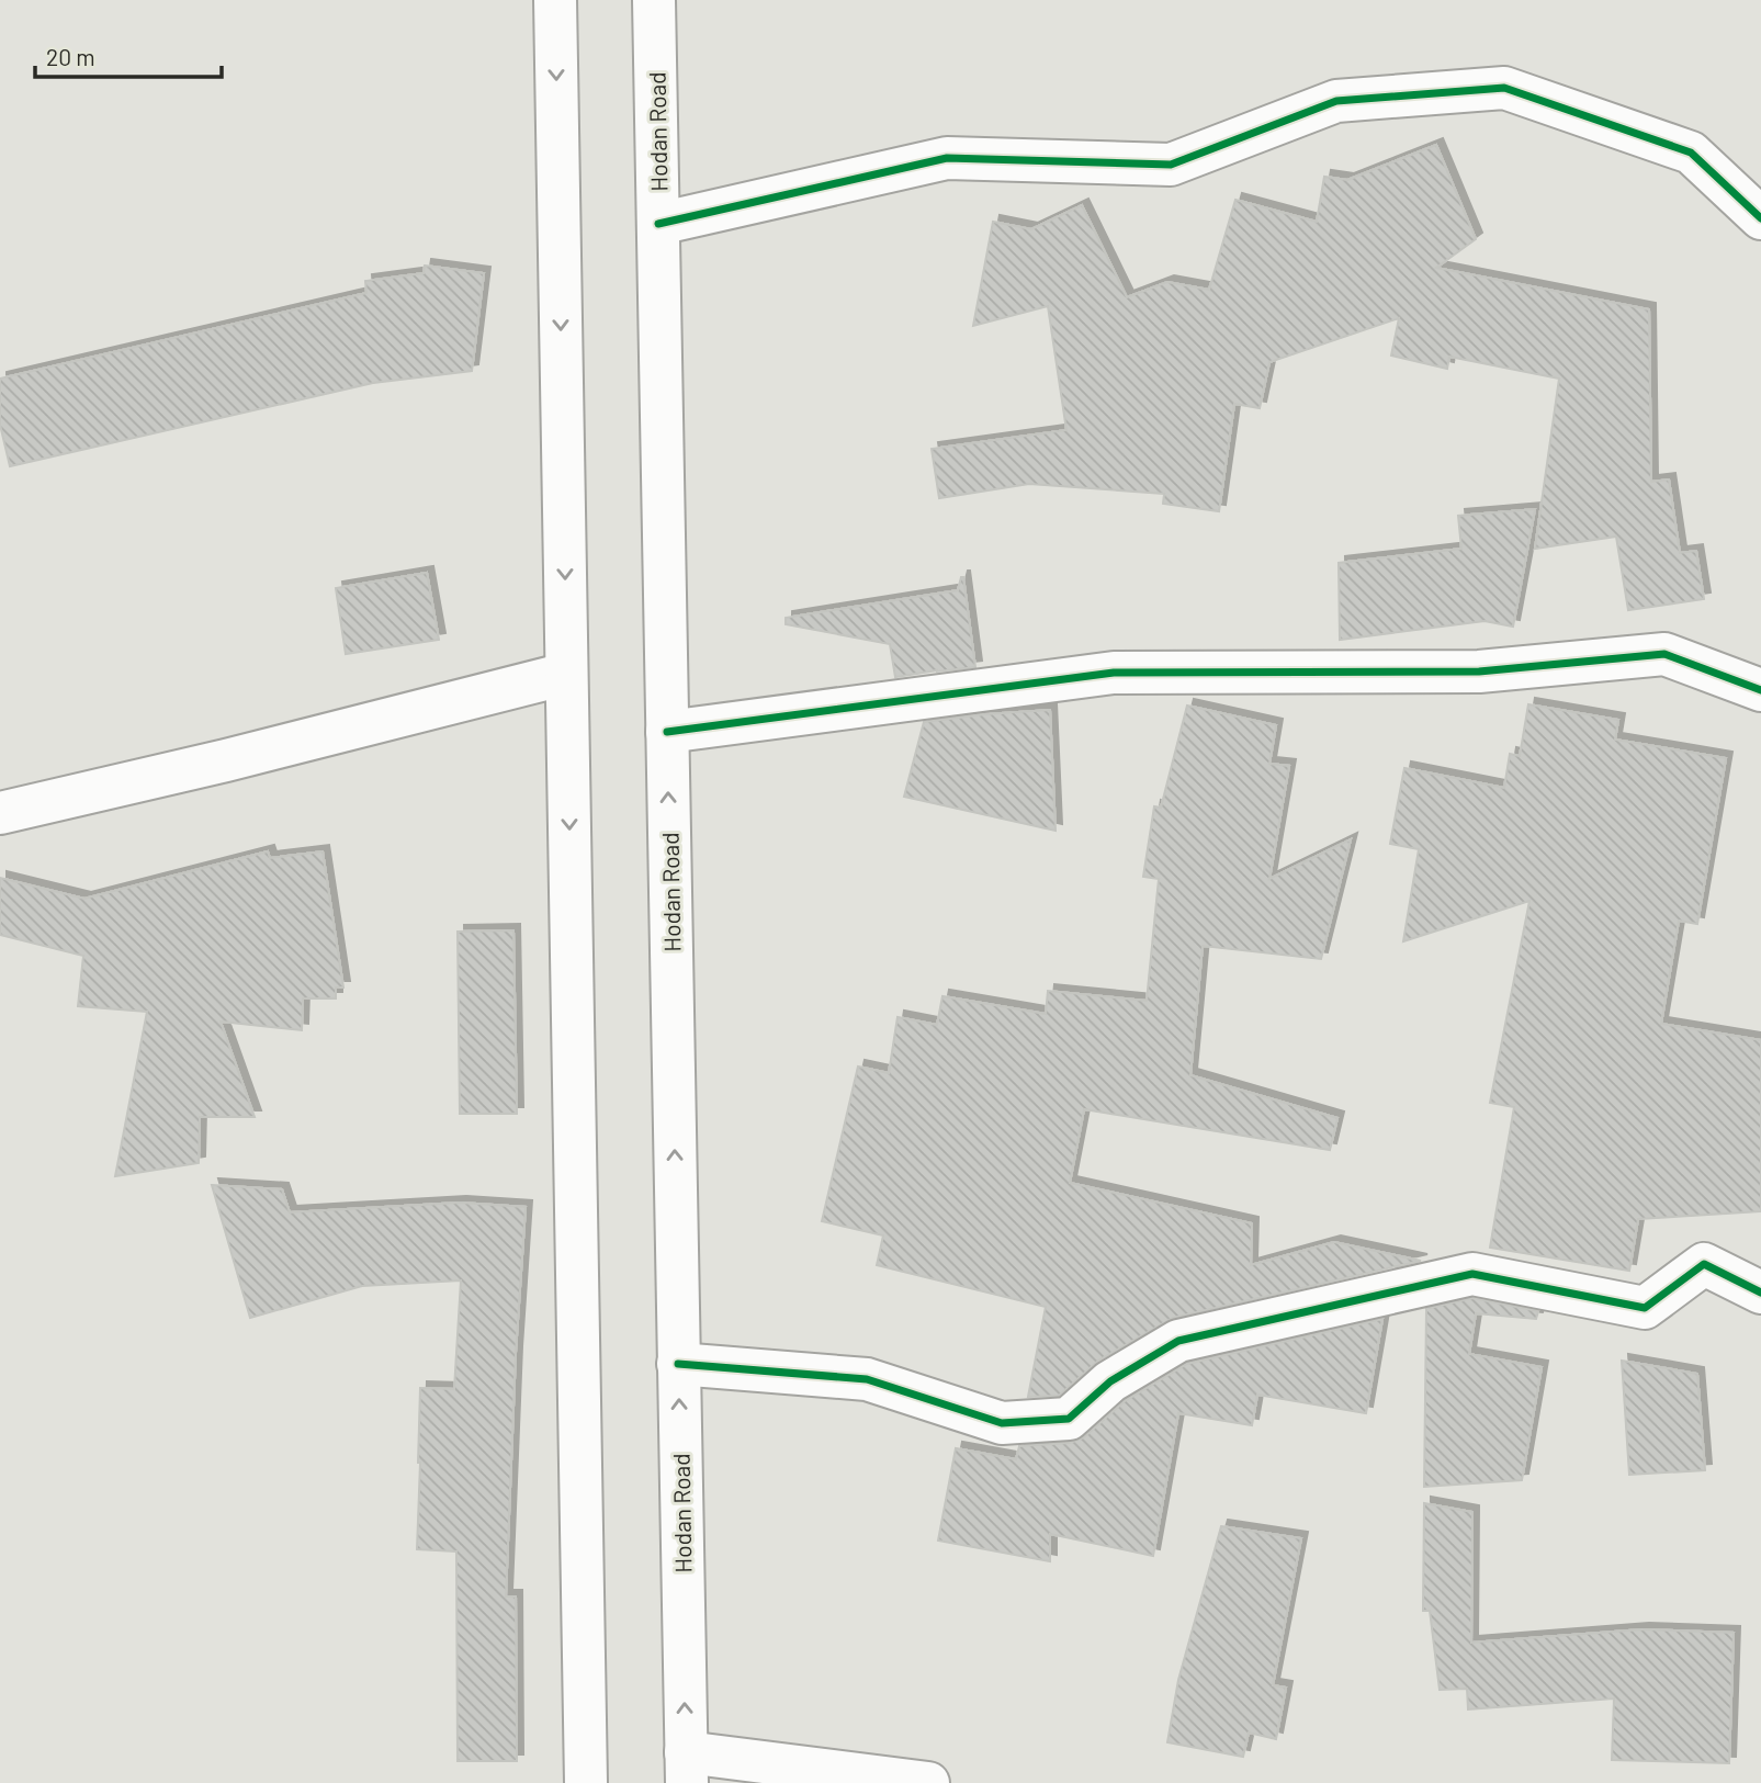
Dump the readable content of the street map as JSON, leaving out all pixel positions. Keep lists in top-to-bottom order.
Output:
{
  "streets": {
    "street": ["Hodan Road"]
  },
  "scale_bar": "20 m"
}
